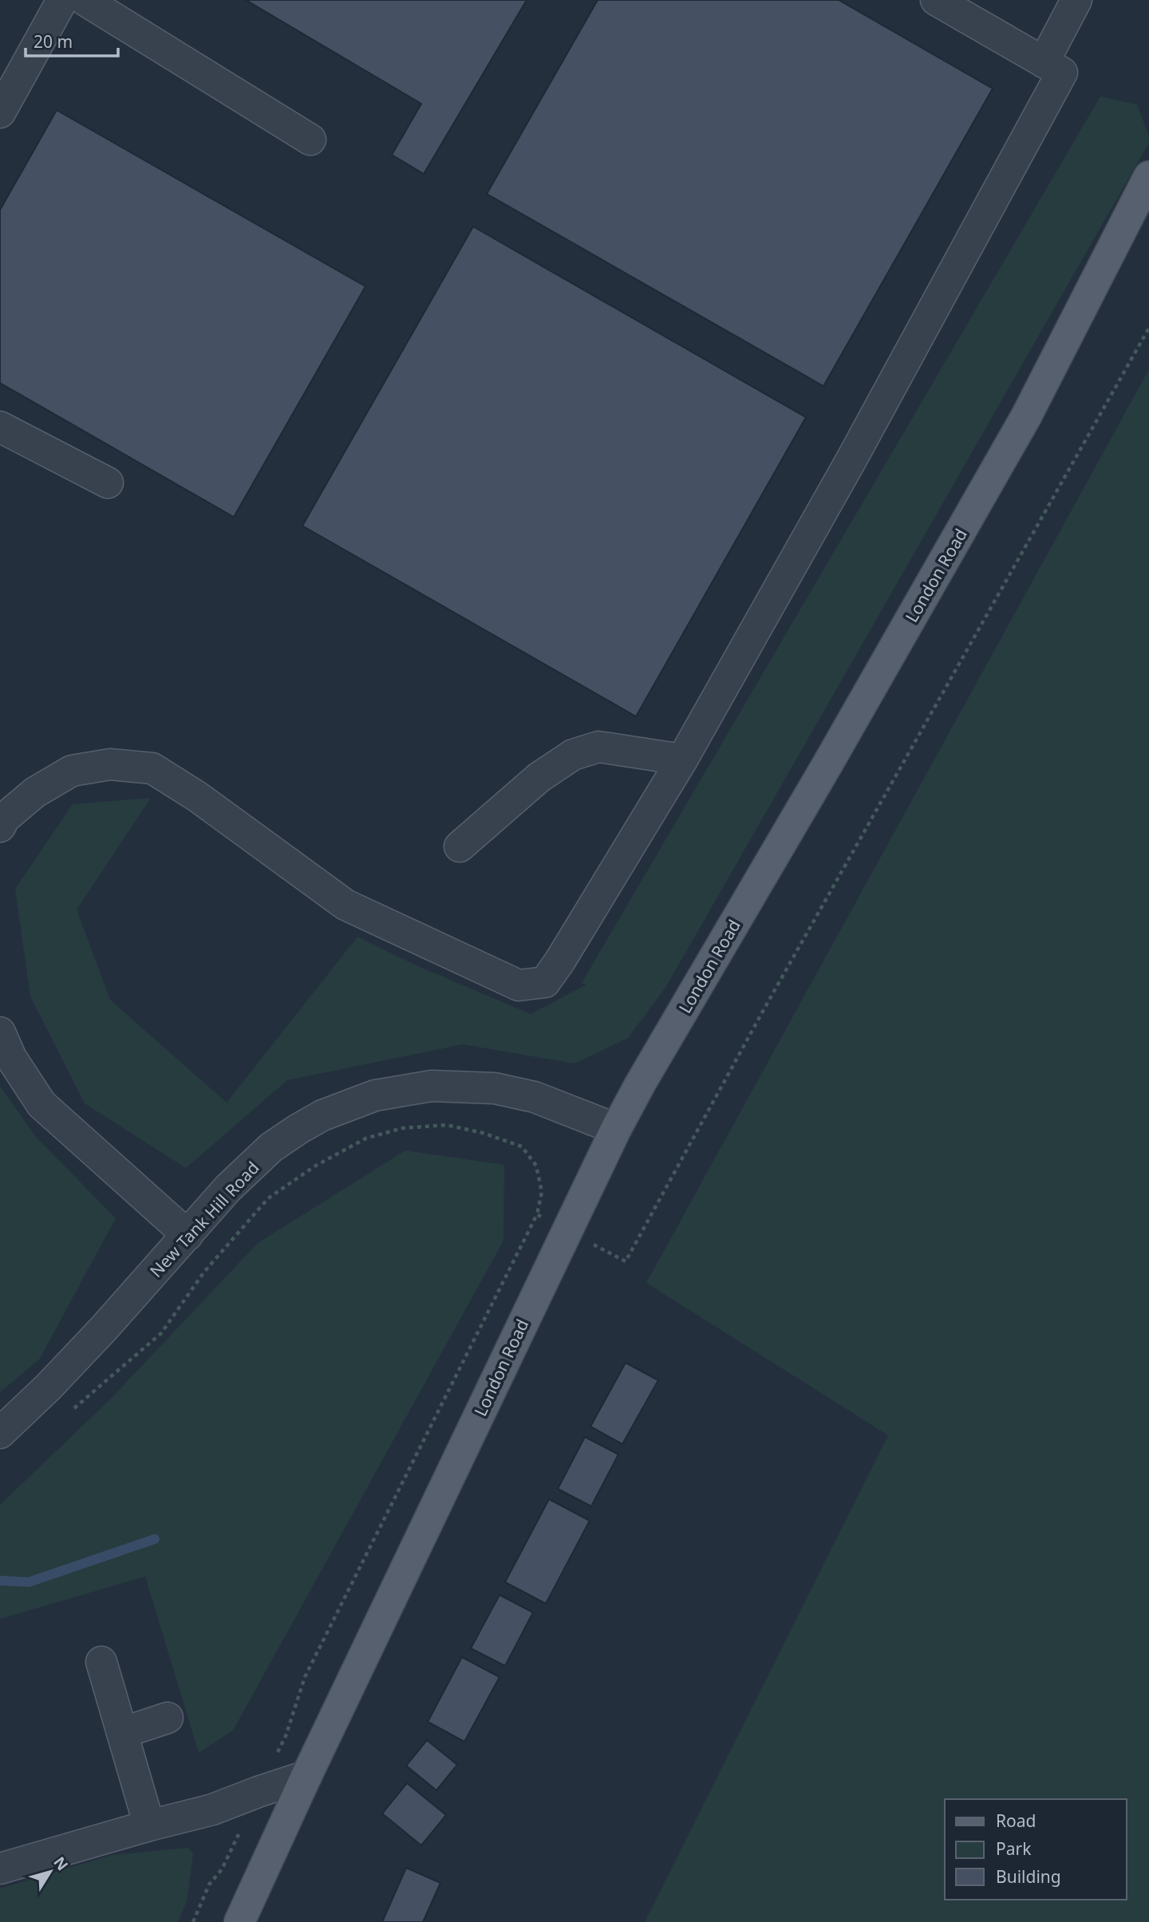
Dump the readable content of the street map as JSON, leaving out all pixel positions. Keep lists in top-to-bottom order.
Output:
{
  "streets": {
    "main road": ["London Road"],
    "street": ["New Tank Hill Road"]
  },
  "crossings": [
    ["London Road", "New Tank Hill Road"]
  ],
  "legend": ["Road", "Park", "Building"],
  "scale_bar": "20 m",
  "north": "top right"
}
